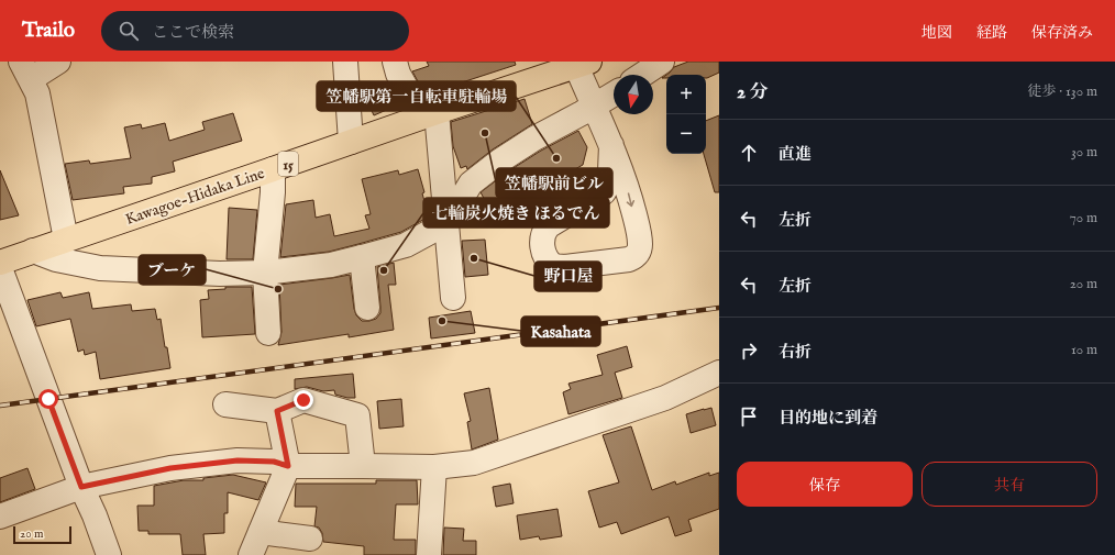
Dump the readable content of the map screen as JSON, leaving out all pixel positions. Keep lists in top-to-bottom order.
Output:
{
  "streets": {
    "main road": ["15", "Kawagoe-Hidaka Line"]
  },
  "places": [
    "笠幡駅前ビル",
    "笠幡駅第一自転車駐輪場",
    "野口屋",
    "七輪炭火焼き ほるでん",
    "ブーケ",
    "Kasahata"
  ],
  "scale_bar": "20 m",
  "north": "bottom",
  "page": {
    "header": "Trailo",
    "search": "ここで検索",
    "nav": ["地図", "経路", "保存済み"],
    "heading": ["2 分", "徒歩 · 130 m"],
    "map_buttons": ["+", "−"],
    "list": [
      ["直進", "30 m"],
      ["左折", "70 m"],
      ["左折", "20 m"],
      ["右折", "10 m"],
      "目的地に到着"
    ],
    "buttons": ["保存", "共有"],
    "scale": "20 m"
  }
}
